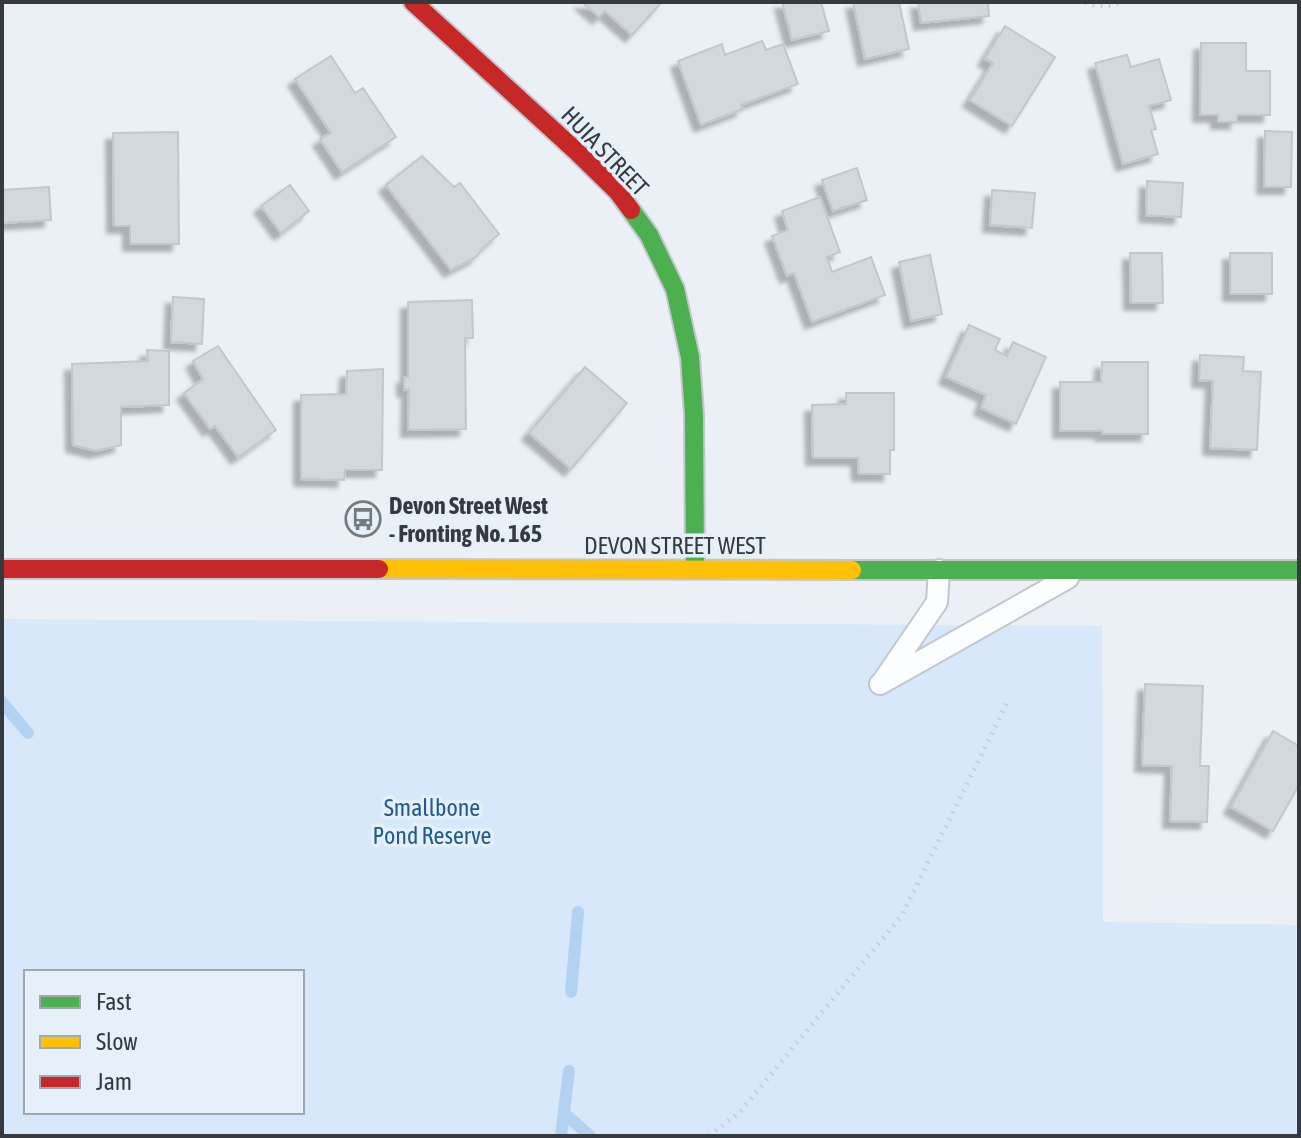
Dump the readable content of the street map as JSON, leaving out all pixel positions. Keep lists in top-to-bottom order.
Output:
{
  "streets": {
    "main road": ["HUIA STREET", "DEVON STREET WEST"]
  },
  "crossings": [
    ["HUIA STREET", "DEVON STREET WEST"]
  ],
  "parks": ["Smallbone Pond Reserve"],
  "places": {
    "bus stop": ["Devon Street West - Fronting No. 165"]
  },
  "legend": ["Fast", "Slow", "Jam"]
}
